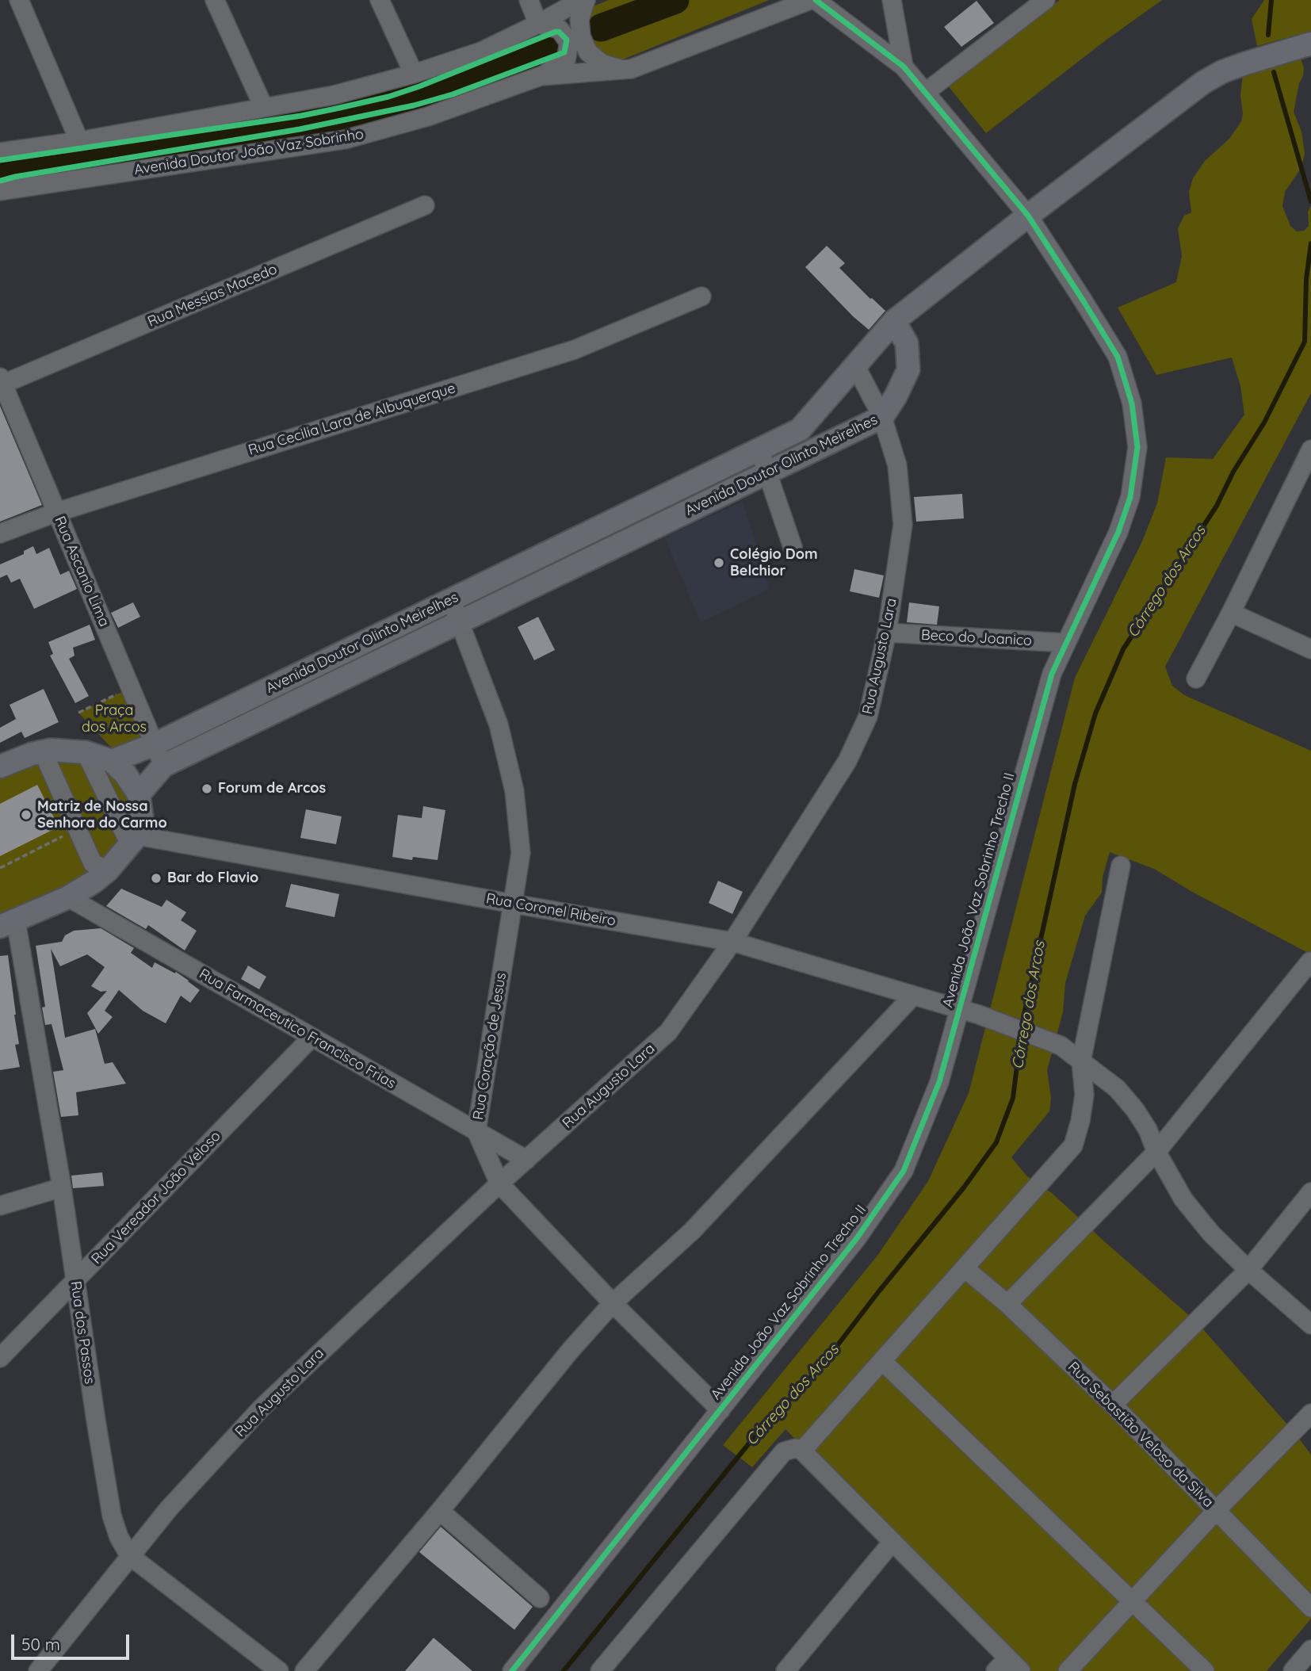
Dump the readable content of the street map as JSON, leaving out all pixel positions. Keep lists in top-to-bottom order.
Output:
{
  "streets": {
    "main road": ["Avenida Doutor Olinto Meirelhes"],
    "street": [
      "Avenida Doutor João Vaz Sobrinho",
      "Rua Messias Macedo",
      "Rua Cecilia Lara de Albuquerque",
      "Rua Ascanio Lima",
      "Beco do Joanico",
      "Rua Augusto Lara",
      "Avenida João Vaz Sobrinho Trecho II",
      "Rua Coronel Ribeiro",
      "Rua Farmaceutico Francisco Frias",
      "Rua Coração de Jesus",
      "Rua Vereador João Veloso",
      "Rua dos Passos",
      "Rua Sebastião Veloso da Silva"
    ]
  },
  "crossings": [
    ["Rua Messias Macedo", "Rua Ascanio Lima"],
    ["Rua Cecilia Lara de Albuquerque", "Rua Ascanio Lima"],
    ["Avenida Doutor Olinto Meirelhes", "Rua Ascanio Lima"],
    ["Avenida Doutor Olinto Meirelhes", "Rua Augusto Lara"],
    ["Avenida Doutor Olinto Meirelhes", "Rua Coração de Jesus"],
    ["Beco do Joanico", "Rua Augusto Lara"],
    ["Beco do Joanico", "Avenida João Vaz Sobrinho Trecho II"],
    ["Rua Augusto Lara", "Rua Coronel Ribeiro"],
    ["Rua Augusto Lara", "Rua Farmaceutico Francisco Frias"],
    ["Rua Augusto Lara", "Rua Coração de Jesus"],
    ["Rua Augusto Lara", "Rua dos Passos"],
    ["Avenida João Vaz Sobrinho Trecho II", "Rua Coronel Ribeiro"],
    ["Avenida João Vaz Sobrinho Trecho II", "Rua Coração de Jesus"],
    ["Rua Coronel Ribeiro", "Rua Coração de Jesus"],
    ["Rua Farmaceutico Francisco Frias", "Rua Coração de Jesus"],
    ["Rua Farmaceutico Francisco Frias", "Rua Vereador João Veloso"],
    ["Rua Vereador João Veloso", "Rua dos Passos"]
  ],
  "water": ["Córrego dos Arcos"],
  "parks": ["Praça dos Arcos"],
  "places": [
    "Colégio Dom Belchior",
    "Forum de Arcos",
    "Matriz de Nossa Senhora do Carmo",
    "Bar do Flavio"
  ],
  "scale_bar": "50 m"
}
